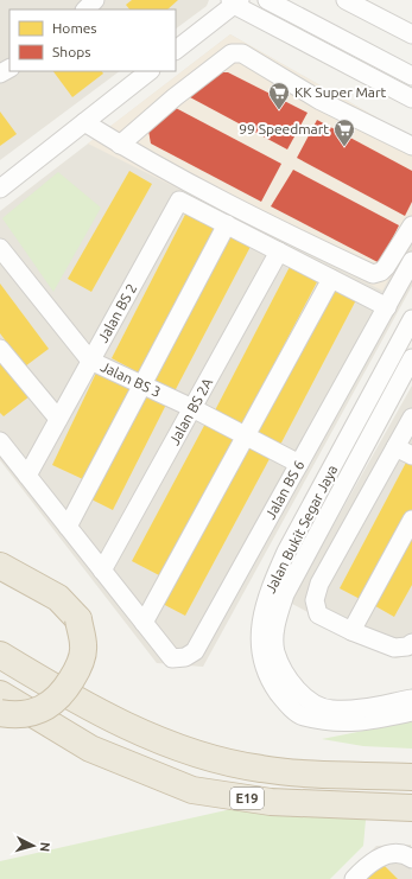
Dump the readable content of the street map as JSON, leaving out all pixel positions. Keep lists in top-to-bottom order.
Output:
{
  "streets": {
    "highway": ["E19"],
    "street": [
      "Jalan BS 2",
      "Jalan BS 3",
      "Jalan BS 2A",
      "Jalan BS 6",
      "Jalan Bukit Segar Jaya"
    ]
  },
  "crossings": [
    ["Jalan BS 2", "Jalan BS 3"],
    ["Jalan BS 3", "Jalan BS 2A"],
    ["Jalan BS 3", "Jalan BS 6"]
  ],
  "places": {
    "supermarket": ["KK Super Mart", "99 Speedmart"]
  },
  "legend": ["Homes", "Shops"],
  "north": "right"
}
